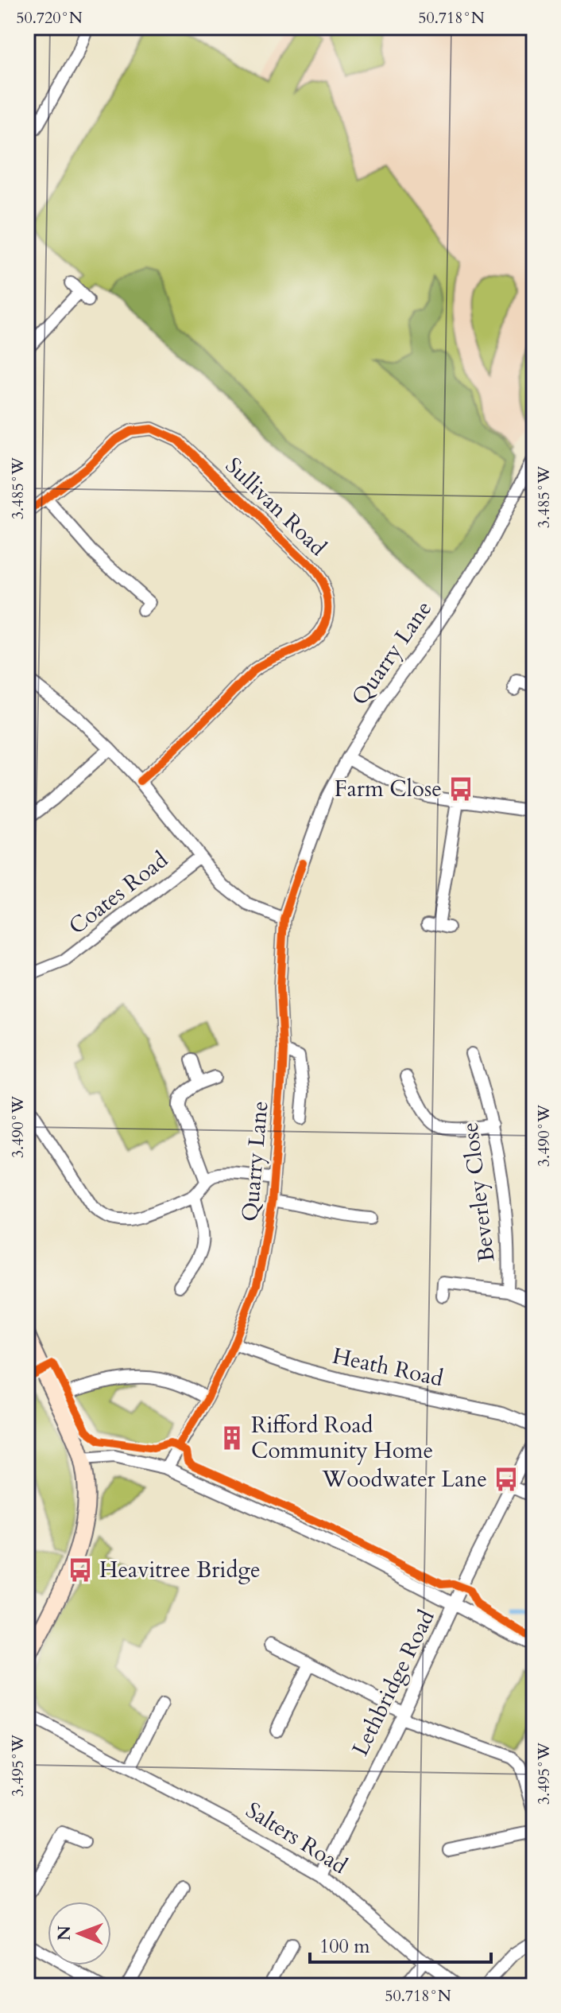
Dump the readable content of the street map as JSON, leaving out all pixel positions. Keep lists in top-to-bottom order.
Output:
{
  "streets": {
    "street": [
      "Sullivan Road",
      "Quarry Lane",
      "Coates Road",
      "Beverley Close",
      "Heath Road",
      "Lethbridge Road",
      "Salters Road"
    ]
  },
  "crossings": [
    ["Quarry Lane", "Heath Road"],
    ["Lethbridge Road", "Salters Road"]
  ],
  "places": {
    "bus stop": ["Farm Close", "Woodwater Lane", "Heavitree Bridge"],
    "building": ["Rifford Road Community Home"]
  },
  "scale_bar": "100 m",
  "north": "left",
  "coordinates": [
    "50.720°N",
    "50.718°N",
    "3.485°W",
    "3.490°W",
    "3.495°W"
  ]
}
